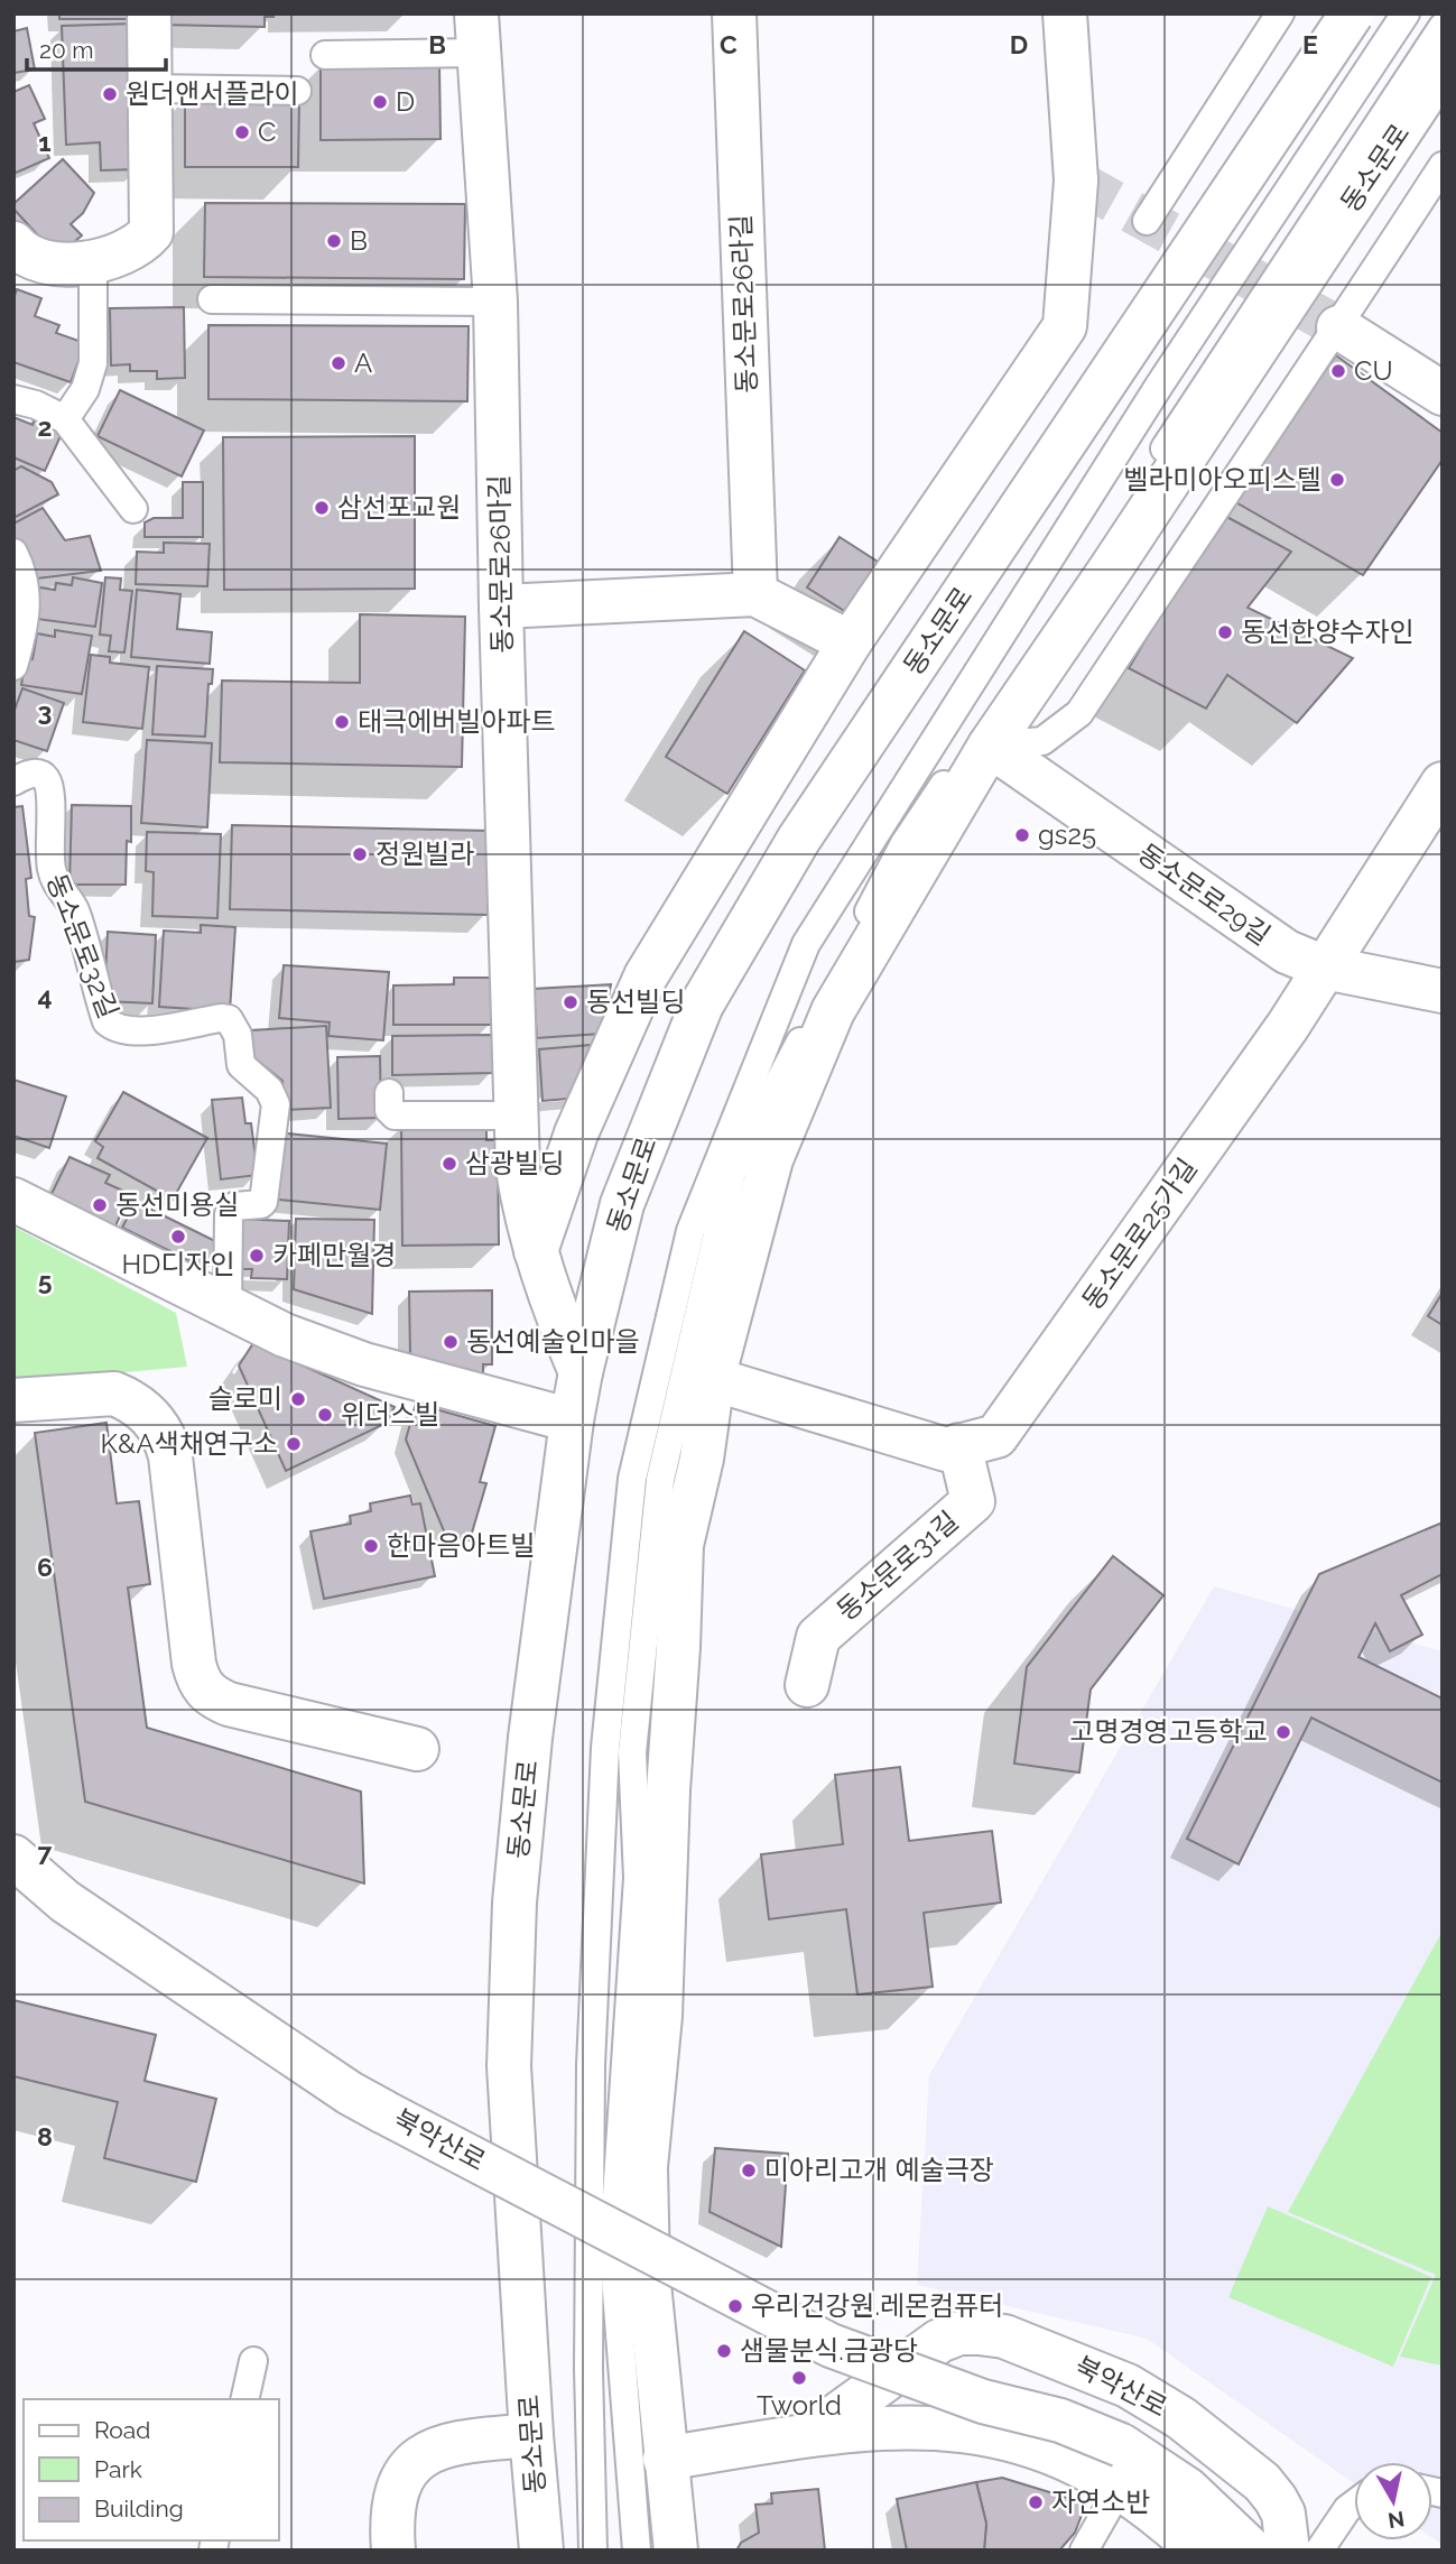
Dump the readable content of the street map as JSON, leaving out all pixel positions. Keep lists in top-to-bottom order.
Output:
{
  "streets": {
    "street": [
      "동소문로",
      "동소문로26라길",
      "동소문로26마길",
      "동소문로29길",
      "동소문로25가길",
      "동소문로31길",
      "북악산로"
    ],
    "lane": ["동소문로32길"]
  },
  "crossings": [
    ["동소문로", "동소문로26마길"],
    ["동소문로", "동소문로29길"],
    ["동소문로", "동소문로25가길"],
    ["동소문로29길", "동소문로25가길"],
    ["동소문로25가길", "동소문로31길"]
  ],
  "places": [
    "원더앤서플라이",
    "D",
    "C",
    "B",
    "A",
    "CU",
    "벨라미아오피스텔",
    "삼선포교원",
    "동선한양수자인",
    "태극에버빌아파트",
    "gs25",
    "정원빌라",
    "동선빌딩",
    "삼광빌딩",
    "동선미용실",
    "HD디자인",
    "카페만월경",
    "동선예술인마을",
    "슬로미",
    "위더스빌",
    "K&A색채연구소",
    "한마음아트빌",
    "고명경영고등학교",
    "미아리고개 예술극장",
    "우리건강원.레몬컴퓨터",
    "샘물분식.금광당",
    "Tworld",
    "자연소반"
  ],
  "legend": ["Road", "Park", "Building"],
  "scale_bar": "20 m",
  "north": "bottom",
  "grid": {
    "columns": [
      "B",
      "C",
      "D",
      "E"
    ],
    "rows": [
      "1",
      "2",
      "3",
      "4",
      "5",
      "6",
      "7",
      "8"
    ]
  }
}
